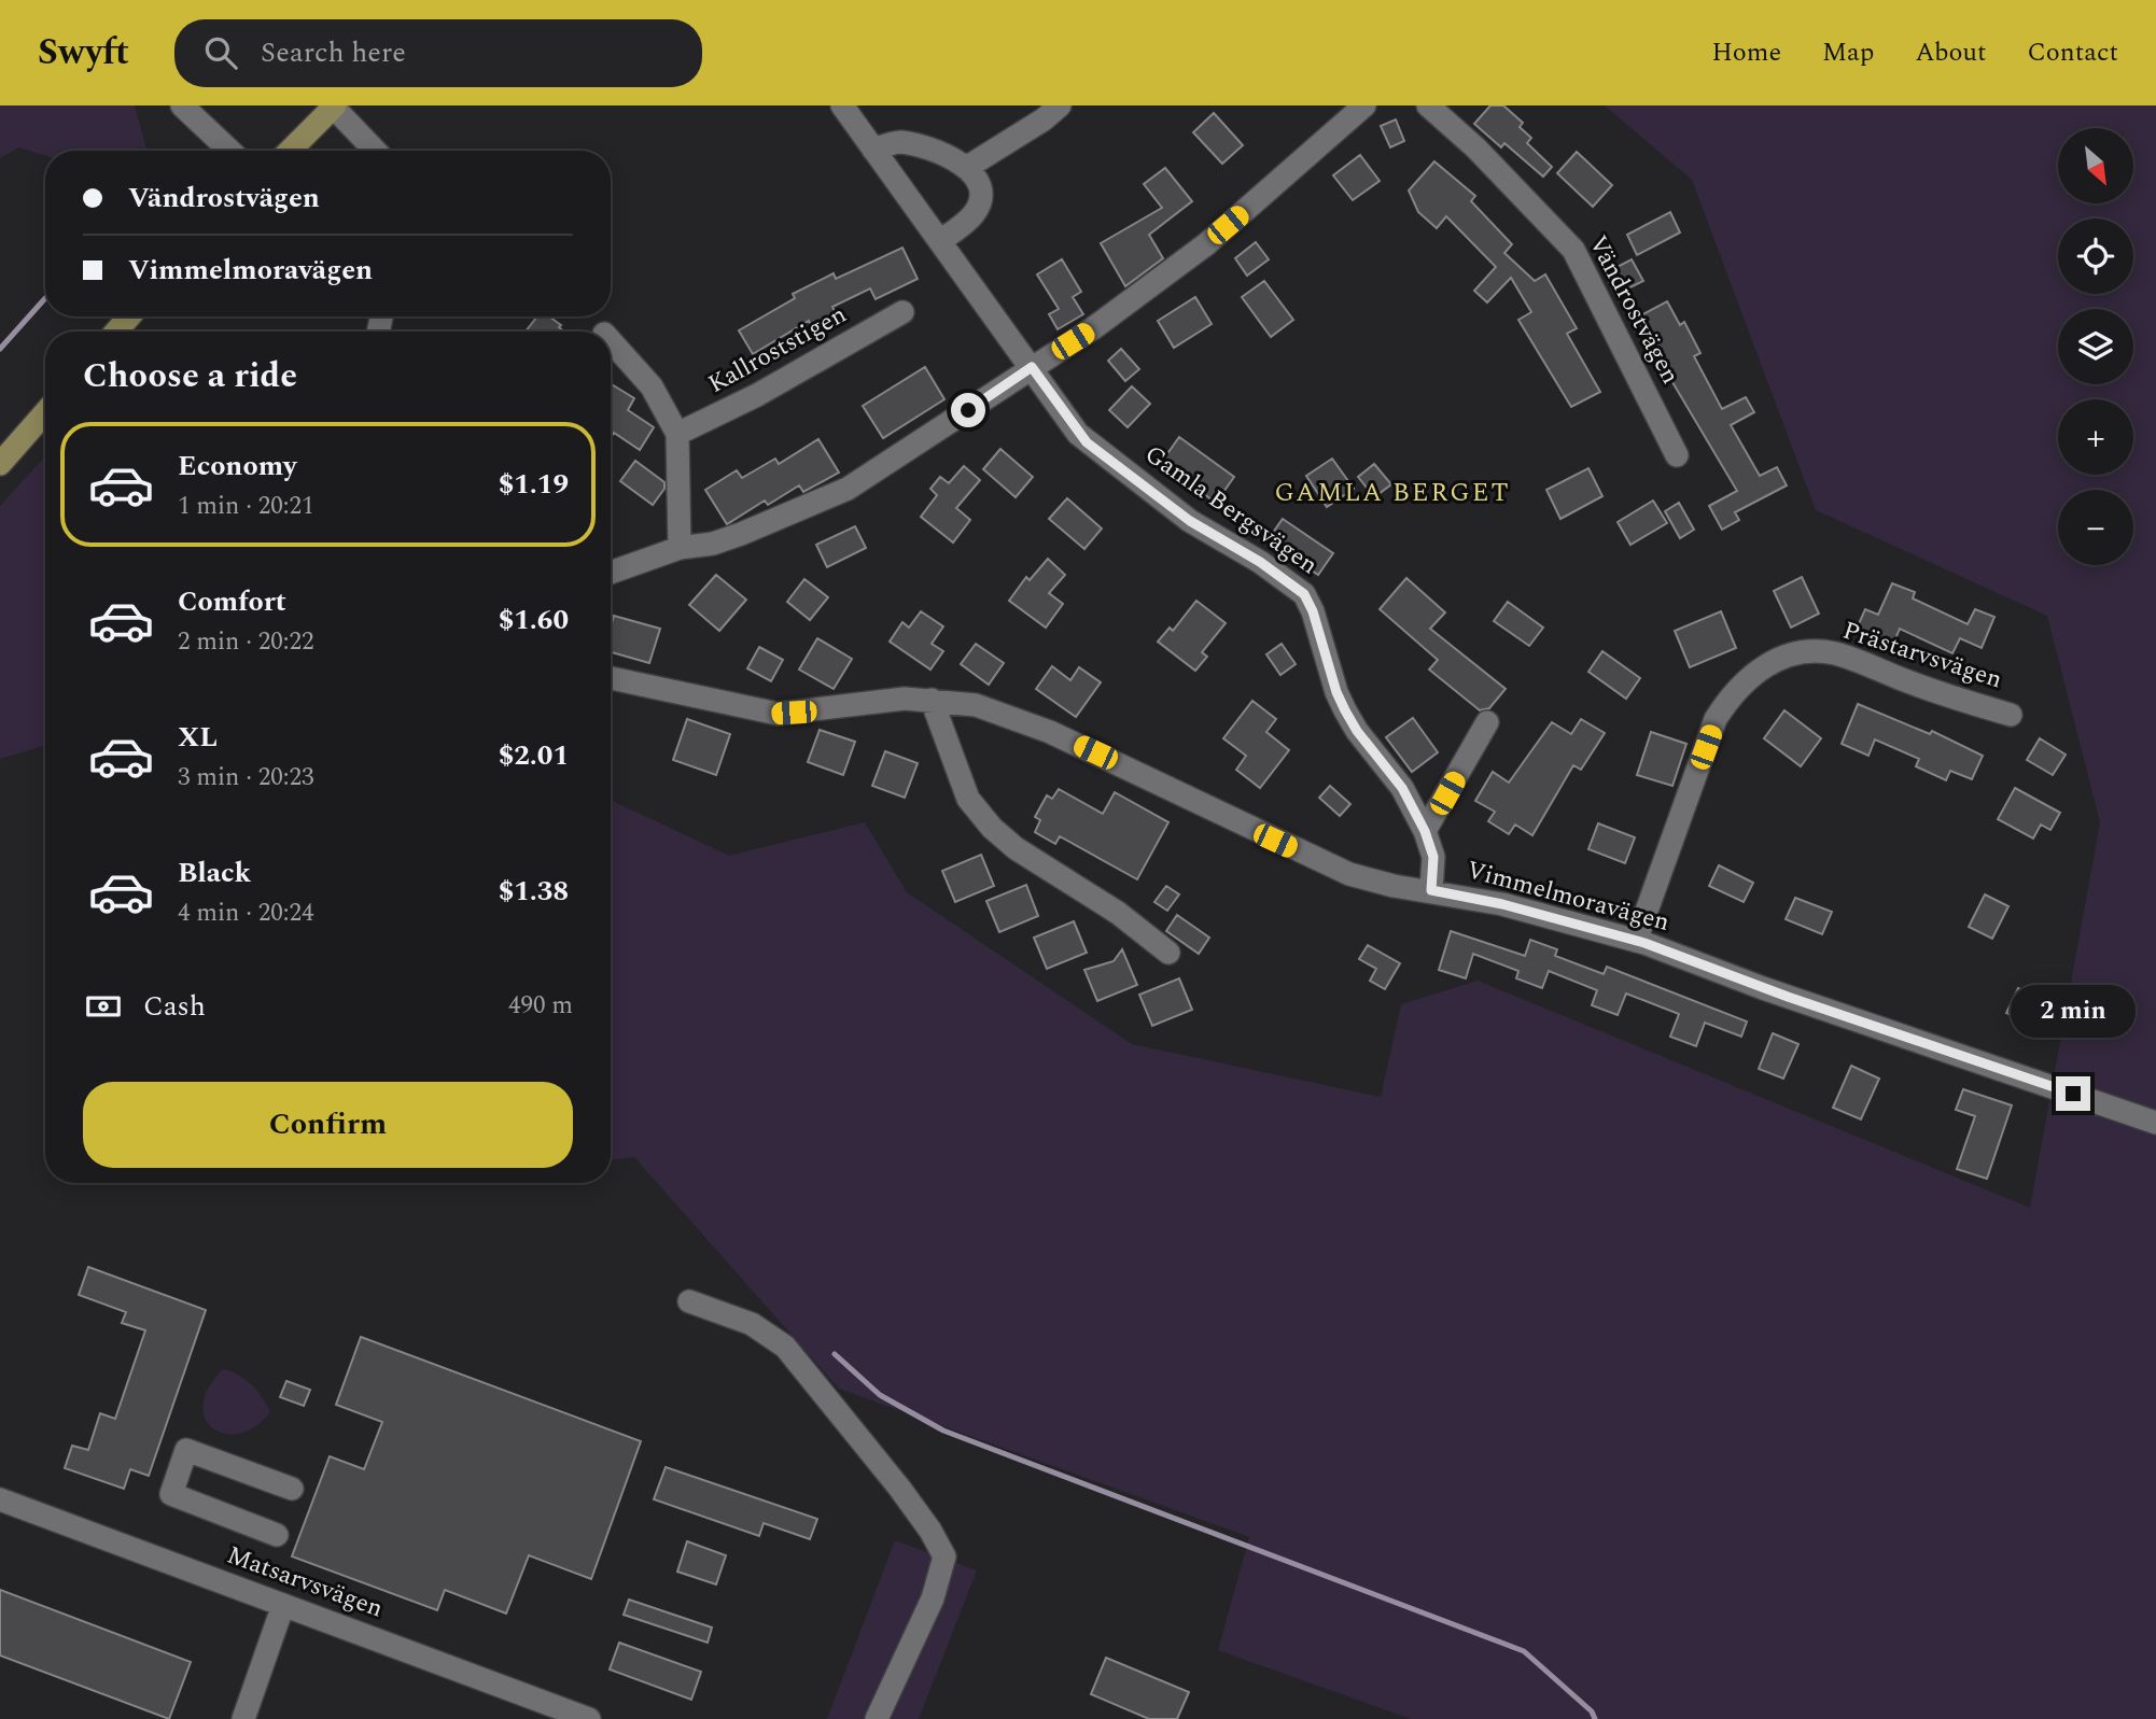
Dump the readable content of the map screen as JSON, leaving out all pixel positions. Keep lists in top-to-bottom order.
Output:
{
  "streets": {
    "street": [
      "Vändrostvägen",
      "Kallroststigen",
      "Gamla Bergsvägen",
      "Prästarvsvägen",
      "Vimmelmoravägen",
      "Matsarvsvägen"
    ]
  },
  "crossings": [
    ["Gamla Bergsvägen", "Vimmelmoravägen"],
    ["Prästarvsvägen", "Vimmelmoravägen"]
  ],
  "districts": ["GAMLA BERGET"],
  "north": "bottom right",
  "page": {
    "header": "Swyft",
    "search": "Search here",
    "nav": [
      "Home",
      "Map",
      "About",
      "Contact"
    ],
    "map_buttons": ["+", "−"],
    "banner": ["Vändrostvägen", "Vimmelmoravägen"],
    "heading": "Choose a ride",
    "list": [
      {
        "name": "Economy",
        "note": "1 min · 20:21",
        "value": "$1.19"
      },
      {
        "name": "Comfort",
        "note": "2 min · 20:22",
        "value": "$1.60"
      },
      {
        "name": "XL",
        "note": "3 min · 20:23",
        "value": "$2.01"
      },
      {
        "name": "Black",
        "note": "4 min · 20:24",
        "value": "$1.38"
      }
    ],
    "pay": ["Cash", "490 m"],
    "bubble": "2 min",
    "buttons": "Confirm"
  }
}
